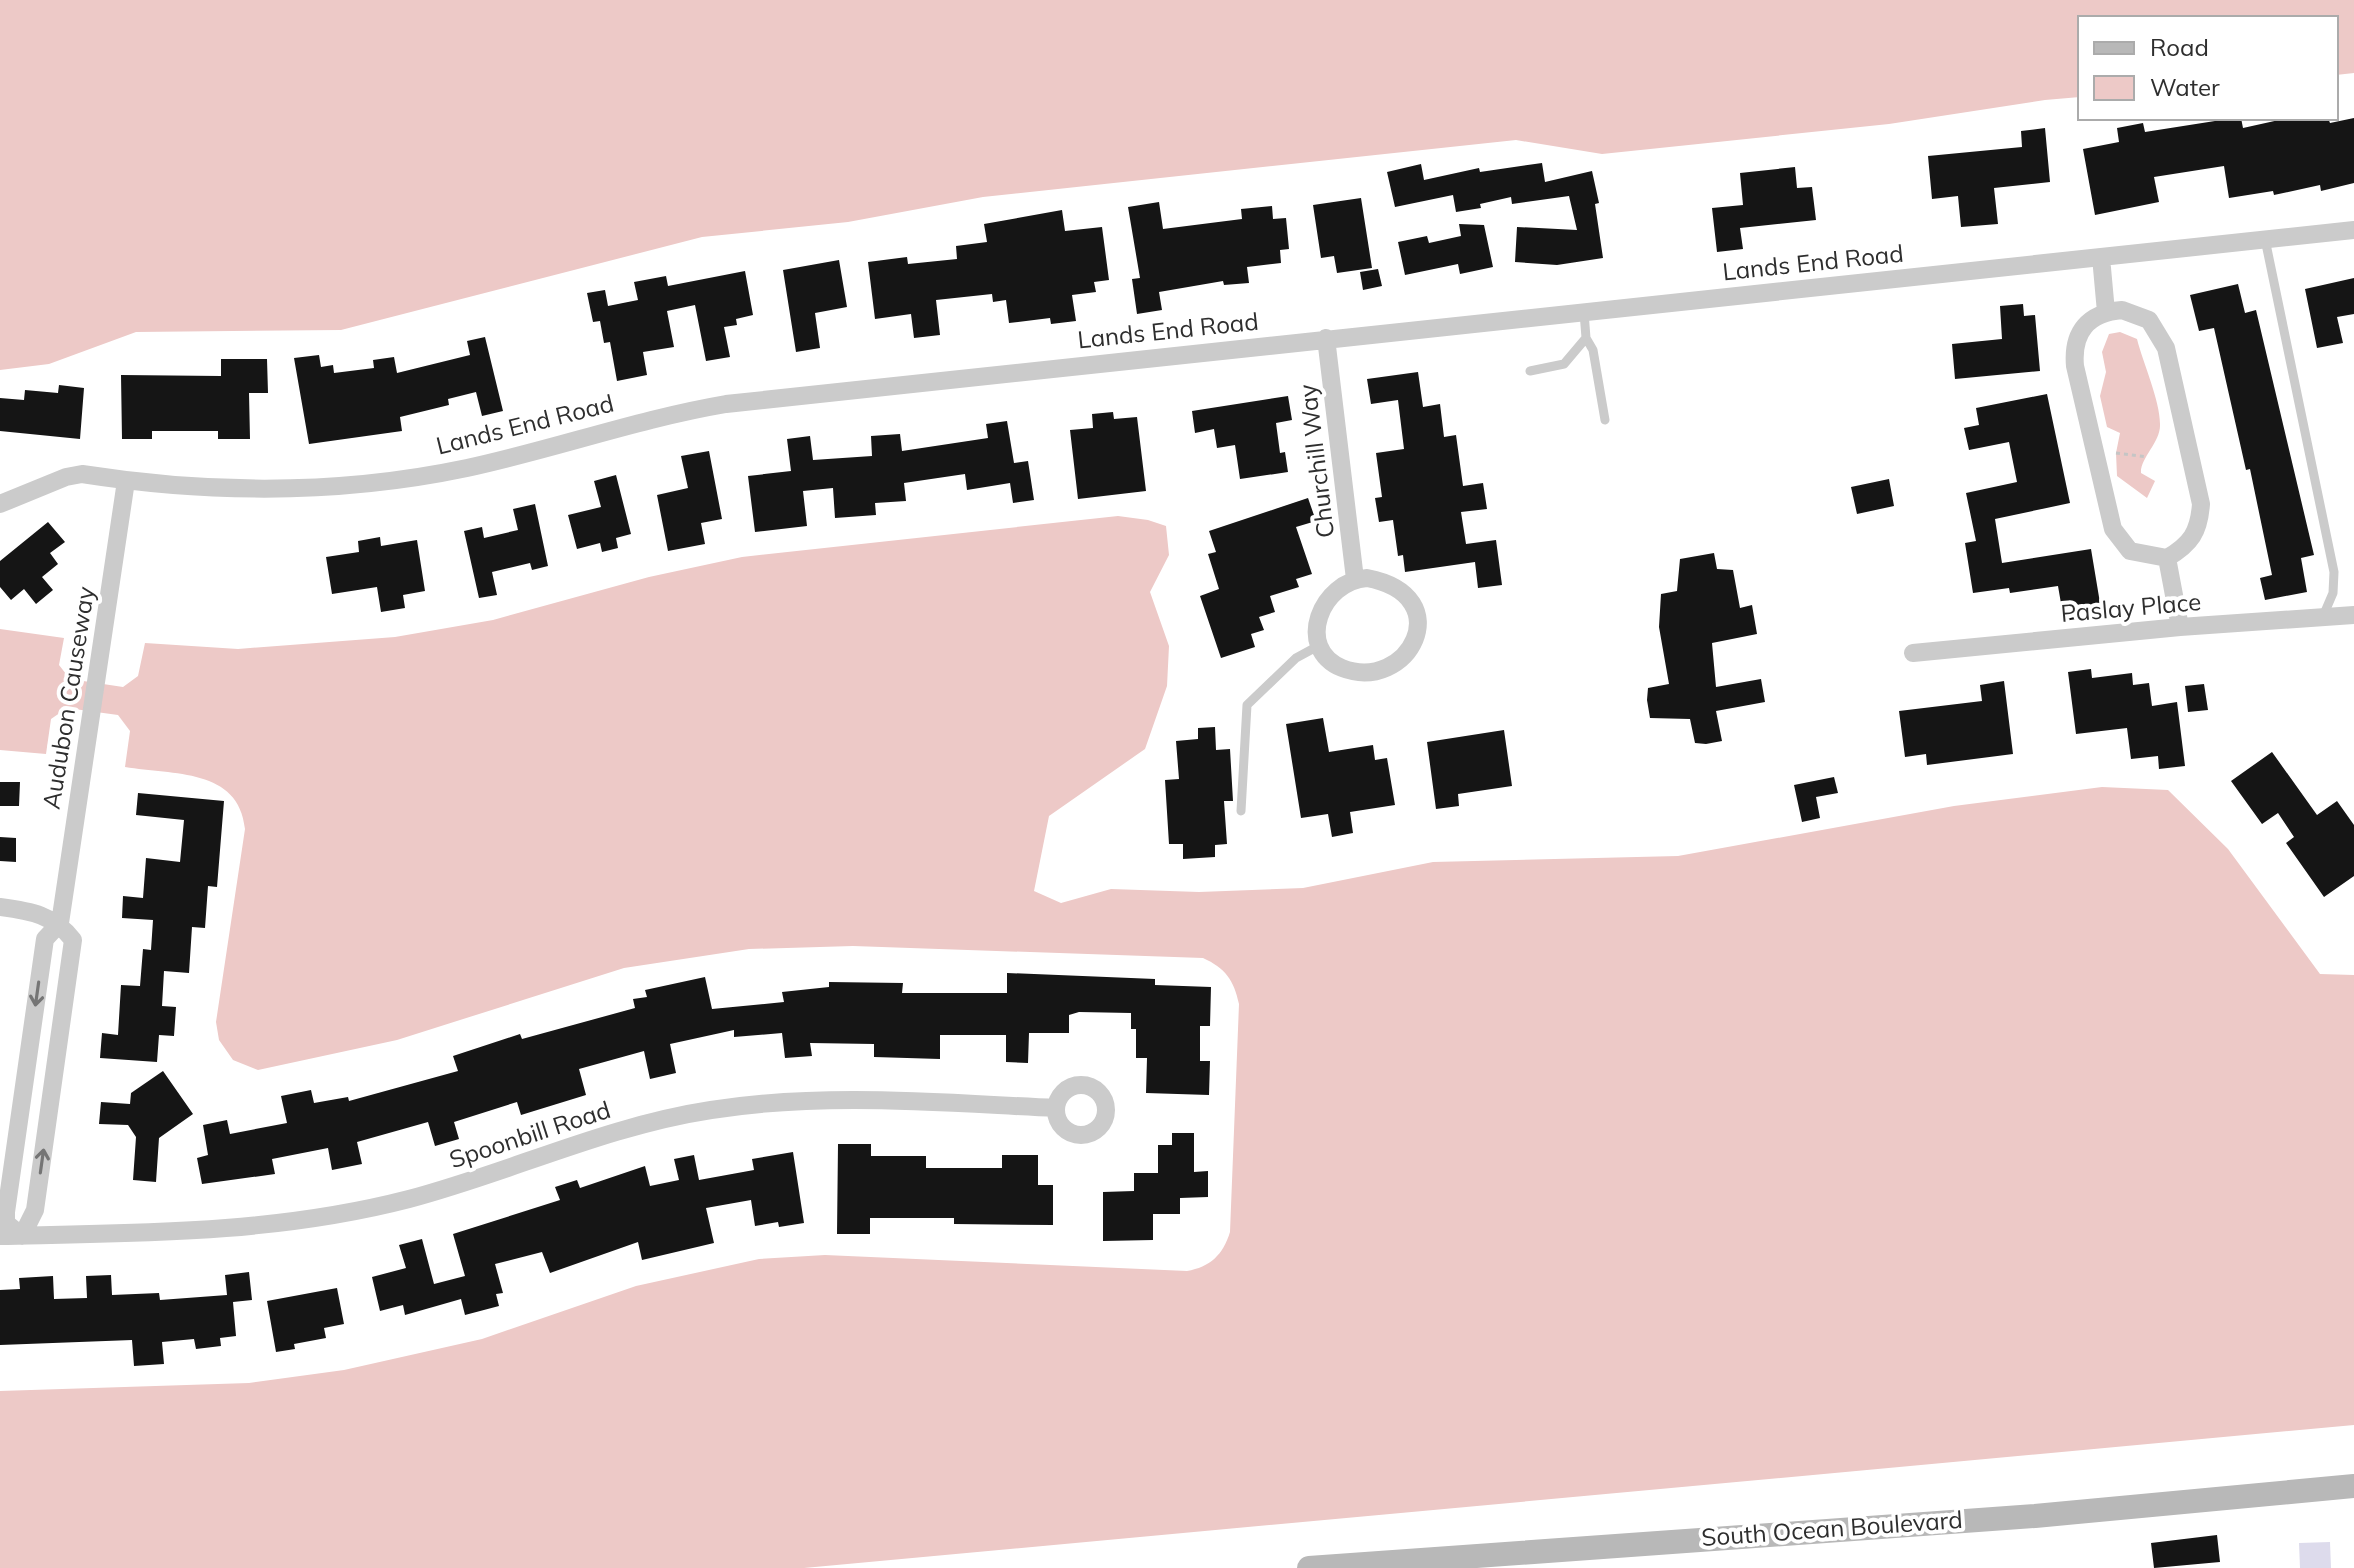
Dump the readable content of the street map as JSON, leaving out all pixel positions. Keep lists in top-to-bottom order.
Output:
{
  "streets": {
    "main road": ["South Ocean Boulevard"],
    "street": [
      "Lands End Road",
      "Churchill Way",
      "Paslay Place",
      "Audubon Causeway",
      "Spoonbill Road"
    ]
  },
  "crossings": [
    ["Lands End Road", "Churchill Way"],
    ["Lands End Road", "Audubon Causeway"],
    ["Audubon Causeway", "Spoonbill Road"]
  ],
  "legend": ["Road", "Water"]
}
